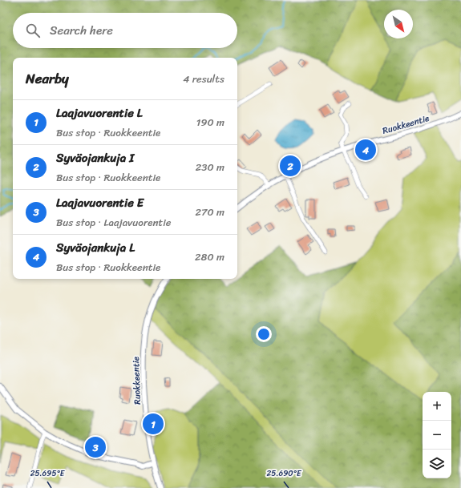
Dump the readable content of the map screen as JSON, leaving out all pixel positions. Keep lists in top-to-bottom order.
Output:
{
  "streets": {
    "street": ["Ruokkeentie"]
  },
  "north": "bottom right",
  "page": {
    "search": "Search here",
    "heading": ["Nearby", "4 results"],
    "list": [
      {
        "mark": "1",
        "name": "Laajavuorentie L",
        "note": "Bus stop · Ruokkeentie",
        "value": "190 m"
      },
      {
        "mark": "2",
        "name": "Syväojankuja I",
        "note": "Bus stop · Ruokkeentie",
        "value": "230 m"
      },
      {
        "mark": "3",
        "name": "Laajavuorentie E",
        "note": "Bus stop · Laajavuorentie",
        "value": "270 m"
      },
      {
        "mark": "4",
        "name": "Syväojankuja L",
        "note": "Bus stop · Ruokkeentie",
        "value": "280 m"
      }
    ],
    "pins": [
      "4",
      "2",
      "1",
      "3"
    ],
    "map_buttons": ["+", "−"]
  },
  "coordinates": ["25.695°E", "25.690°E"]
}
